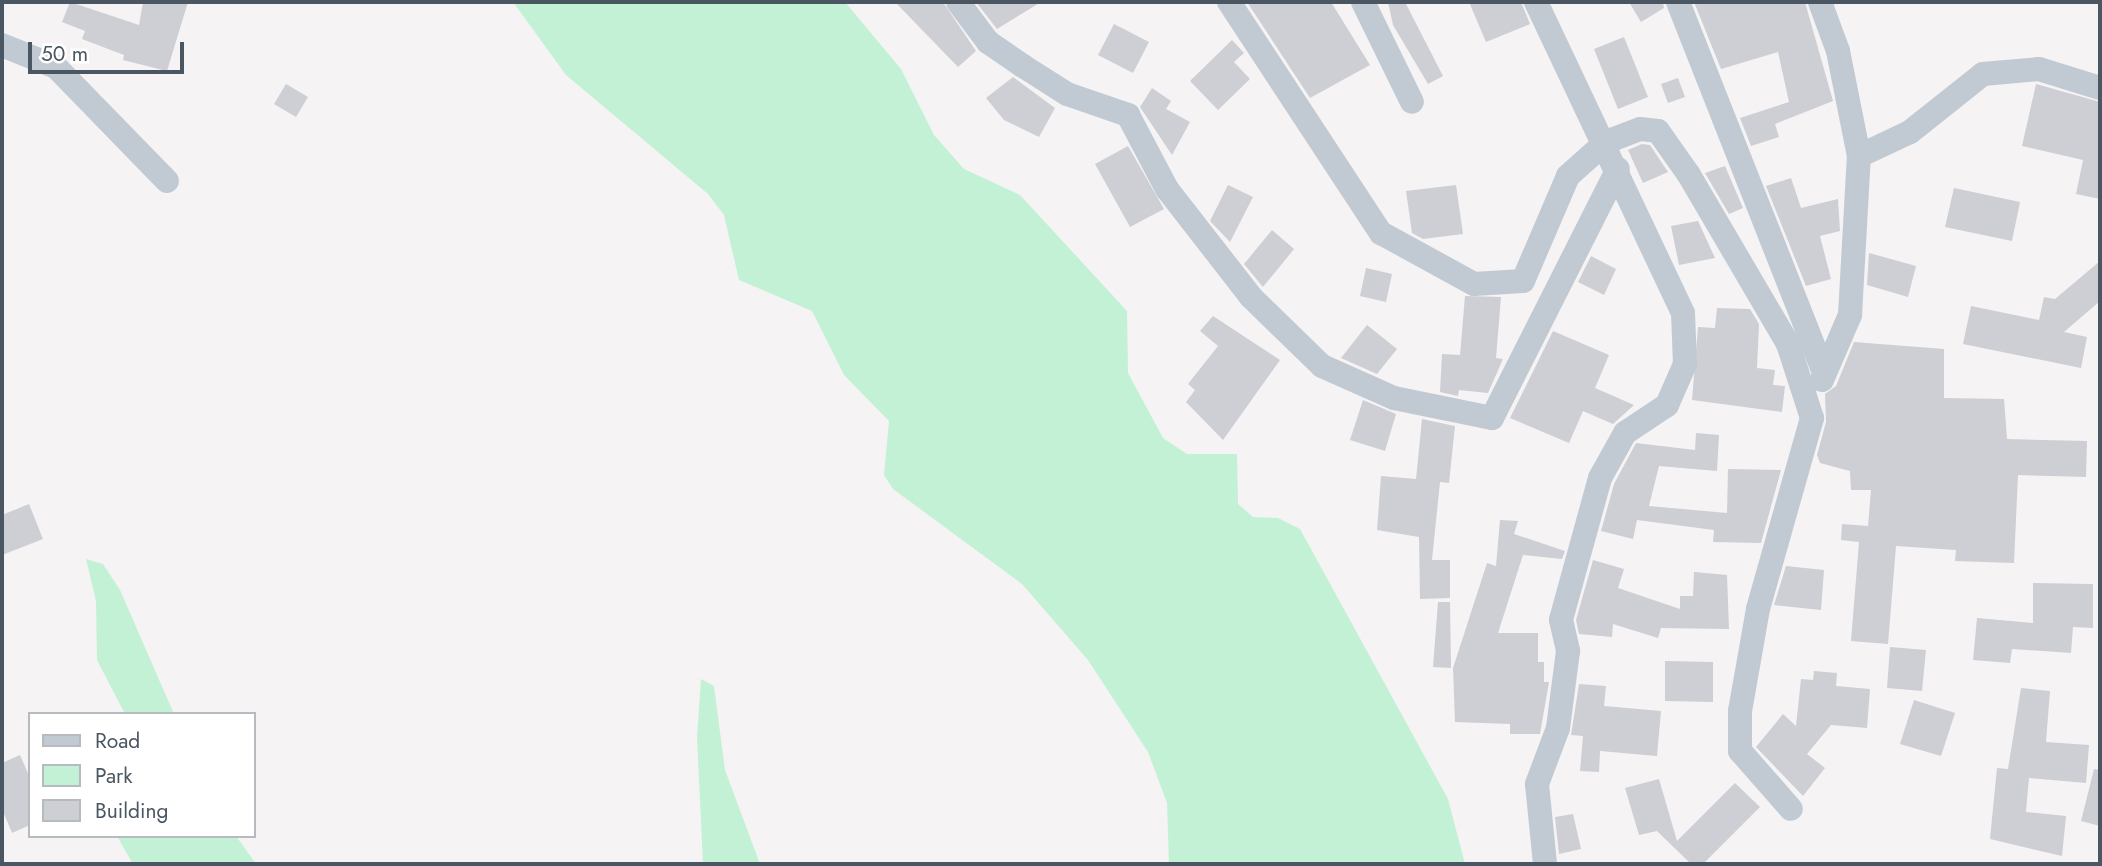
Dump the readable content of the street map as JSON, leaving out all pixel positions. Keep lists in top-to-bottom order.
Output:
{
  "legend": ["Road", "Park", "Building"],
  "scale_bar": "50 m"
}
